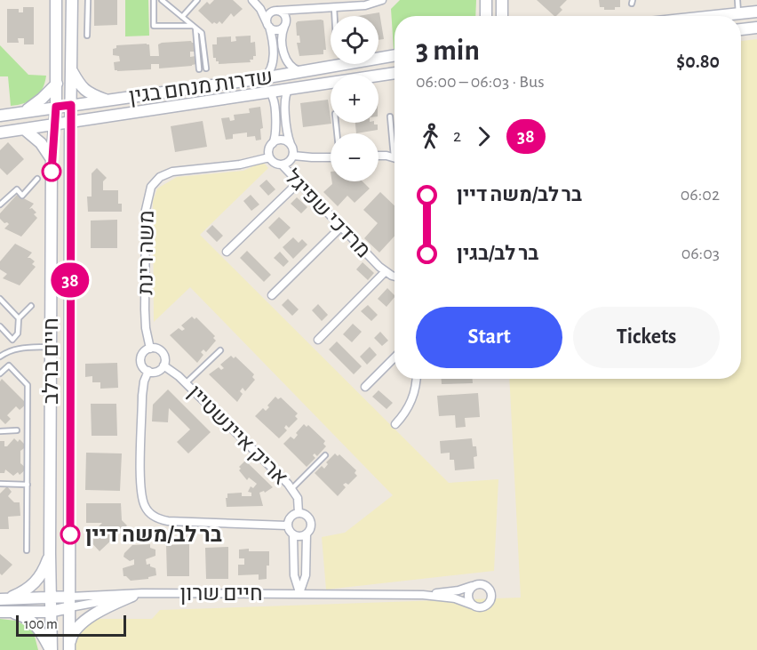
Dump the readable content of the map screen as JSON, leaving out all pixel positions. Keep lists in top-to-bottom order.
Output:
{
  "streets": {
    "street": [
      "שדרות מנחם בגין",
      "מרדכי שפיגל",
      "משה רינת",
      "חיים ברלב",
      "אריק איינשטיין",
      "חיים שרון"
    ]
  },
  "crossings": [
    ["שדרות מנחם בגין", "חיים ברלב"],
    ["מרדכי שפיגל", "משה רינת"],
    ["משה רינת", "אריק איינשטיין"],
    ["חיים ברלב", "חיים שרון"],
    ["אריק איינשטיין", "חיים שרון"]
  ],
  "places": ["בר לב/משה דיין"],
  "lines": ["bus line 38"],
  "scale_bar": "100 m",
  "page": {
    "on_map": "38",
    "map_buttons": ["+", "−"],
    "heading": ["3 min", "06:00 – 06:03 · Bus", "$0.80"],
    "legs": ["2", "38"],
    "list": [
      {
        "name": "בר לב/משה דיין",
        "value": "06:02"
      },
      {
        "name": "בר לב/בגין",
        "value": "06:03"
      }
    ],
    "buttons": ["Start", "Tickets"],
    "scale": "100 m"
  }
}
